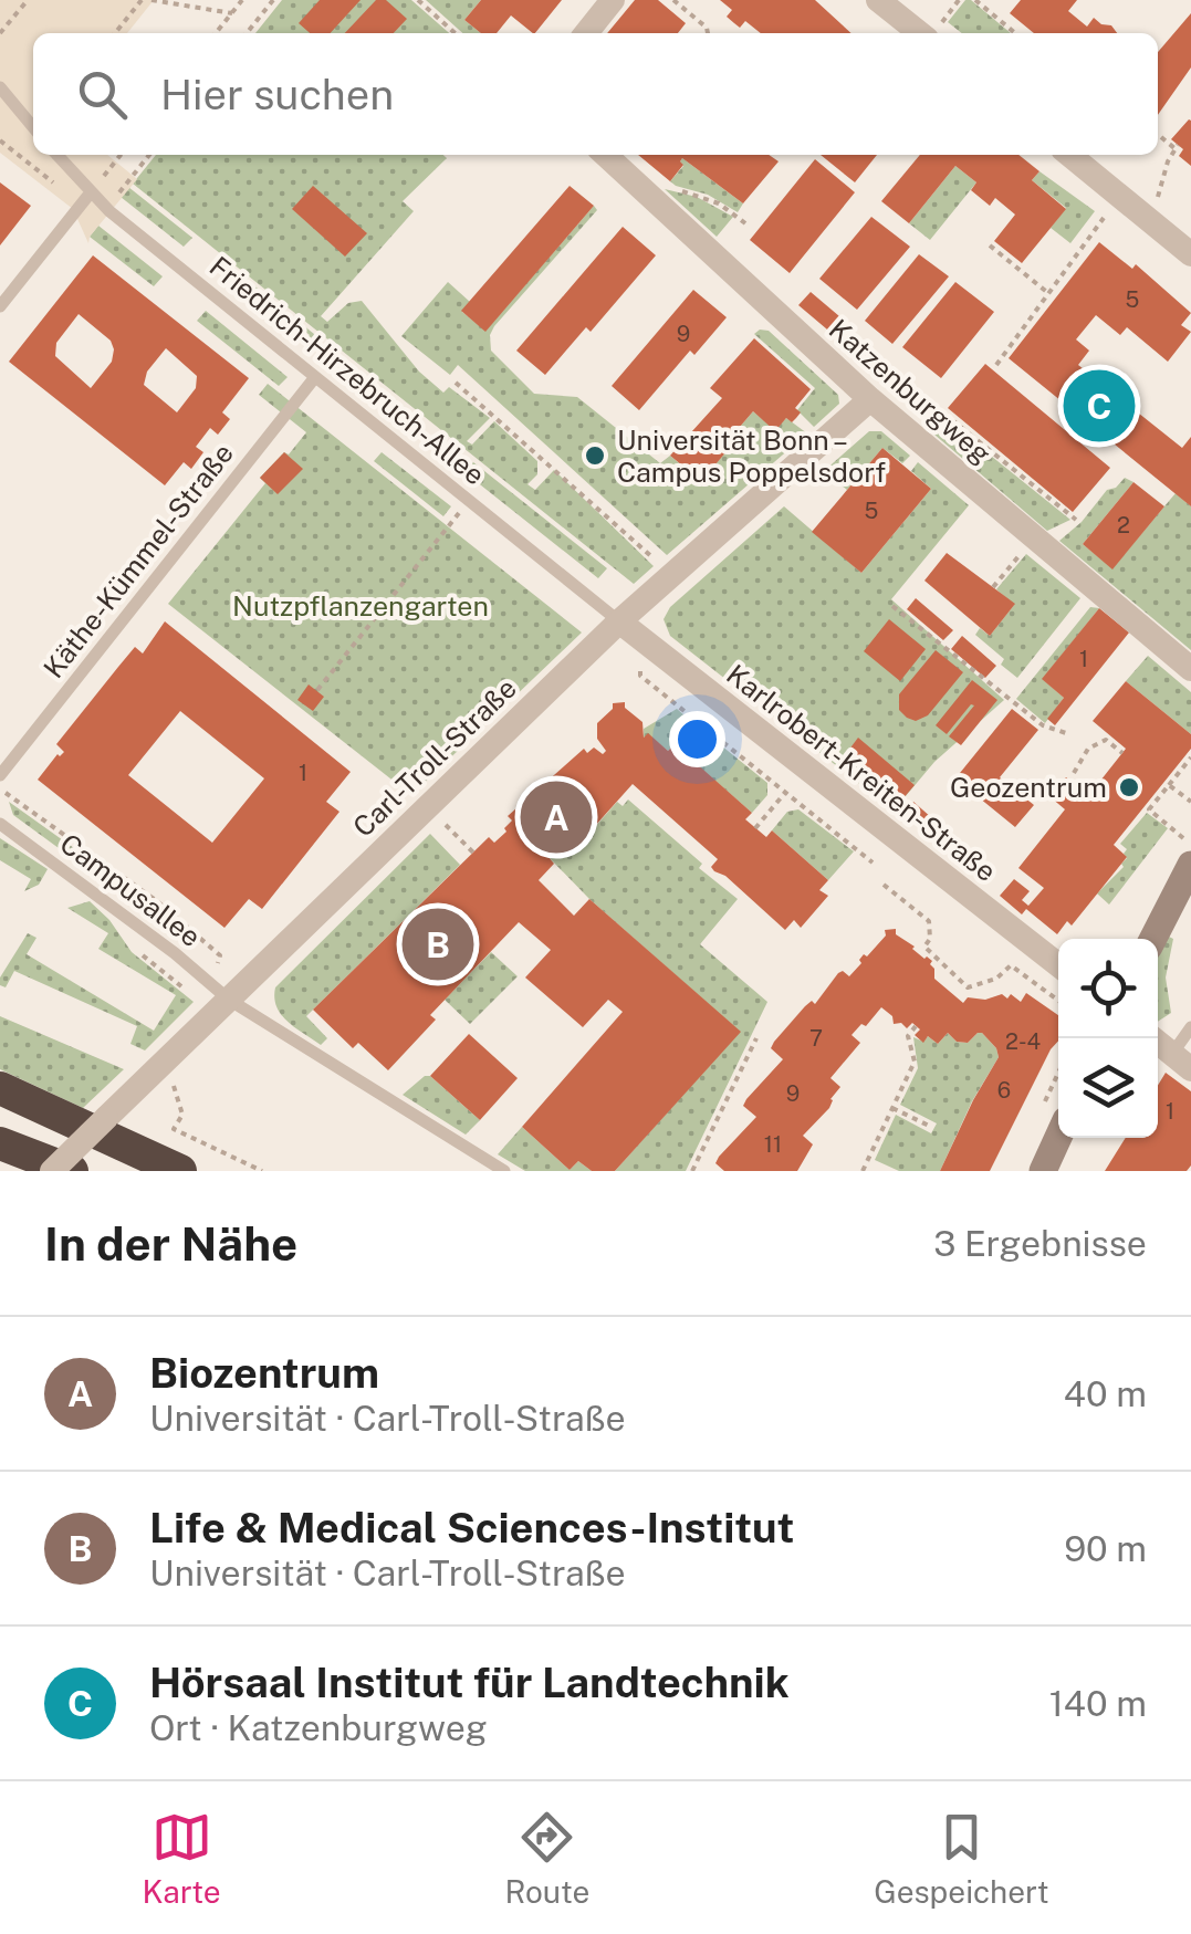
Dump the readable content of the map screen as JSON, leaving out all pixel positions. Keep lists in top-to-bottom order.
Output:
{
  "streets": {
    "street": ["Katzenburgweg", "Carl-Troll-Straße", "Karlrobert-Kreiten-Straße"],
    "lane": ["Friedrich-Hirzebruch-Allee", "Käthe-Kümmel-Straße", "Campusallee"]
  },
  "crossings": [
    ["Friedrich-Hirzebruch-Allee", "Käthe-Kümmel-Straße"],
    ["Friedrich-Hirzebruch-Allee", "Carl-Troll-Straße"],
    ["Friedrich-Hirzebruch-Allee", "Karlrobert-Kreiten-Straße"],
    ["Katzenburgweg", "Carl-Troll-Straße"],
    ["Carl-Troll-Straße", "Karlrobert-Kreiten-Straße"],
    ["Carl-Troll-Straße", "Campusallee"]
  ],
  "parks": ["Nutzpflanzengarten"],
  "places": ["Universität Bonn – Campus Poppelsdorf", "Geozentrum"],
  "house_numbers": [
    "5",
    "9",
    "5",
    "2",
    "1",
    "1",
    "7",
    "2-4",
    "6",
    "9",
    "1",
    "11"
  ],
  "page": {
    "search": "Hier suchen",
    "pins": ["C", "A", "B"],
    "heading": ["In der Nähe", "3 Ergebnisse"],
    "list": [
      {
        "mark": "A",
        "name": "Biozentrum",
        "note": "Universität · Carl-Troll-Straße",
        "value": "40 m"
      },
      {
        "mark": "B",
        "name": "Life & Medical Sciences-Institut",
        "note": "Universität · Carl-Troll-Straße",
        "value": "90 m"
      },
      {
        "mark": "C",
        "name": "Hörsaal Institut für Landtechnik",
        "note": "Ort · Katzenburgweg",
        "value": "140 m"
      }
    ],
    "nav": ["Karte", "Route", "Gespeichert"]
  }
}
